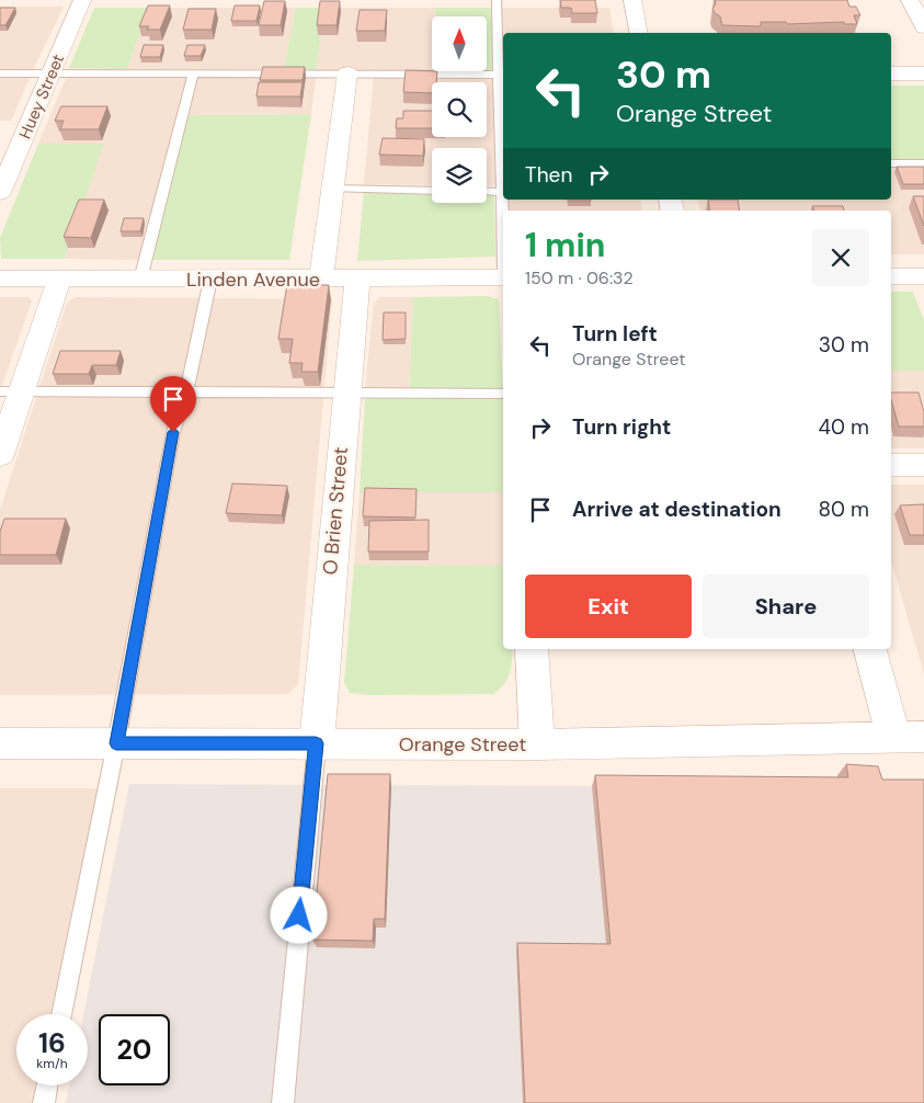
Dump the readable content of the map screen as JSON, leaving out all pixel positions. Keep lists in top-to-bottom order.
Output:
{
  "streets": {
    "street": [
      "Huey Street",
      "Linden Avenue",
      "O Brien Street",
      "Orange Street"
    ]
  },
  "crossings": [
    ["Linden Avenue", "O Brien Street"],
    ["O Brien Street", "Orange Street"]
  ],
  "north": "top",
  "page": {
    "turn": ["30 m", "Orange Street"],
    "then": "Then",
    "heading": ["1 min", "150 m · 06:32"],
    "list": [
      {
        "name": "Turn left",
        "note": "Orange Street",
        "value": "30 m"
      },
      {
        "name": "Turn right",
        "value": "40 m"
      },
      {
        "name": "Arrive at destination",
        "value": "80 m"
      }
    ],
    "buttons": ["Exit", "Share"],
    "speed": "16 km/h",
    "limit": "20"
  }
}
